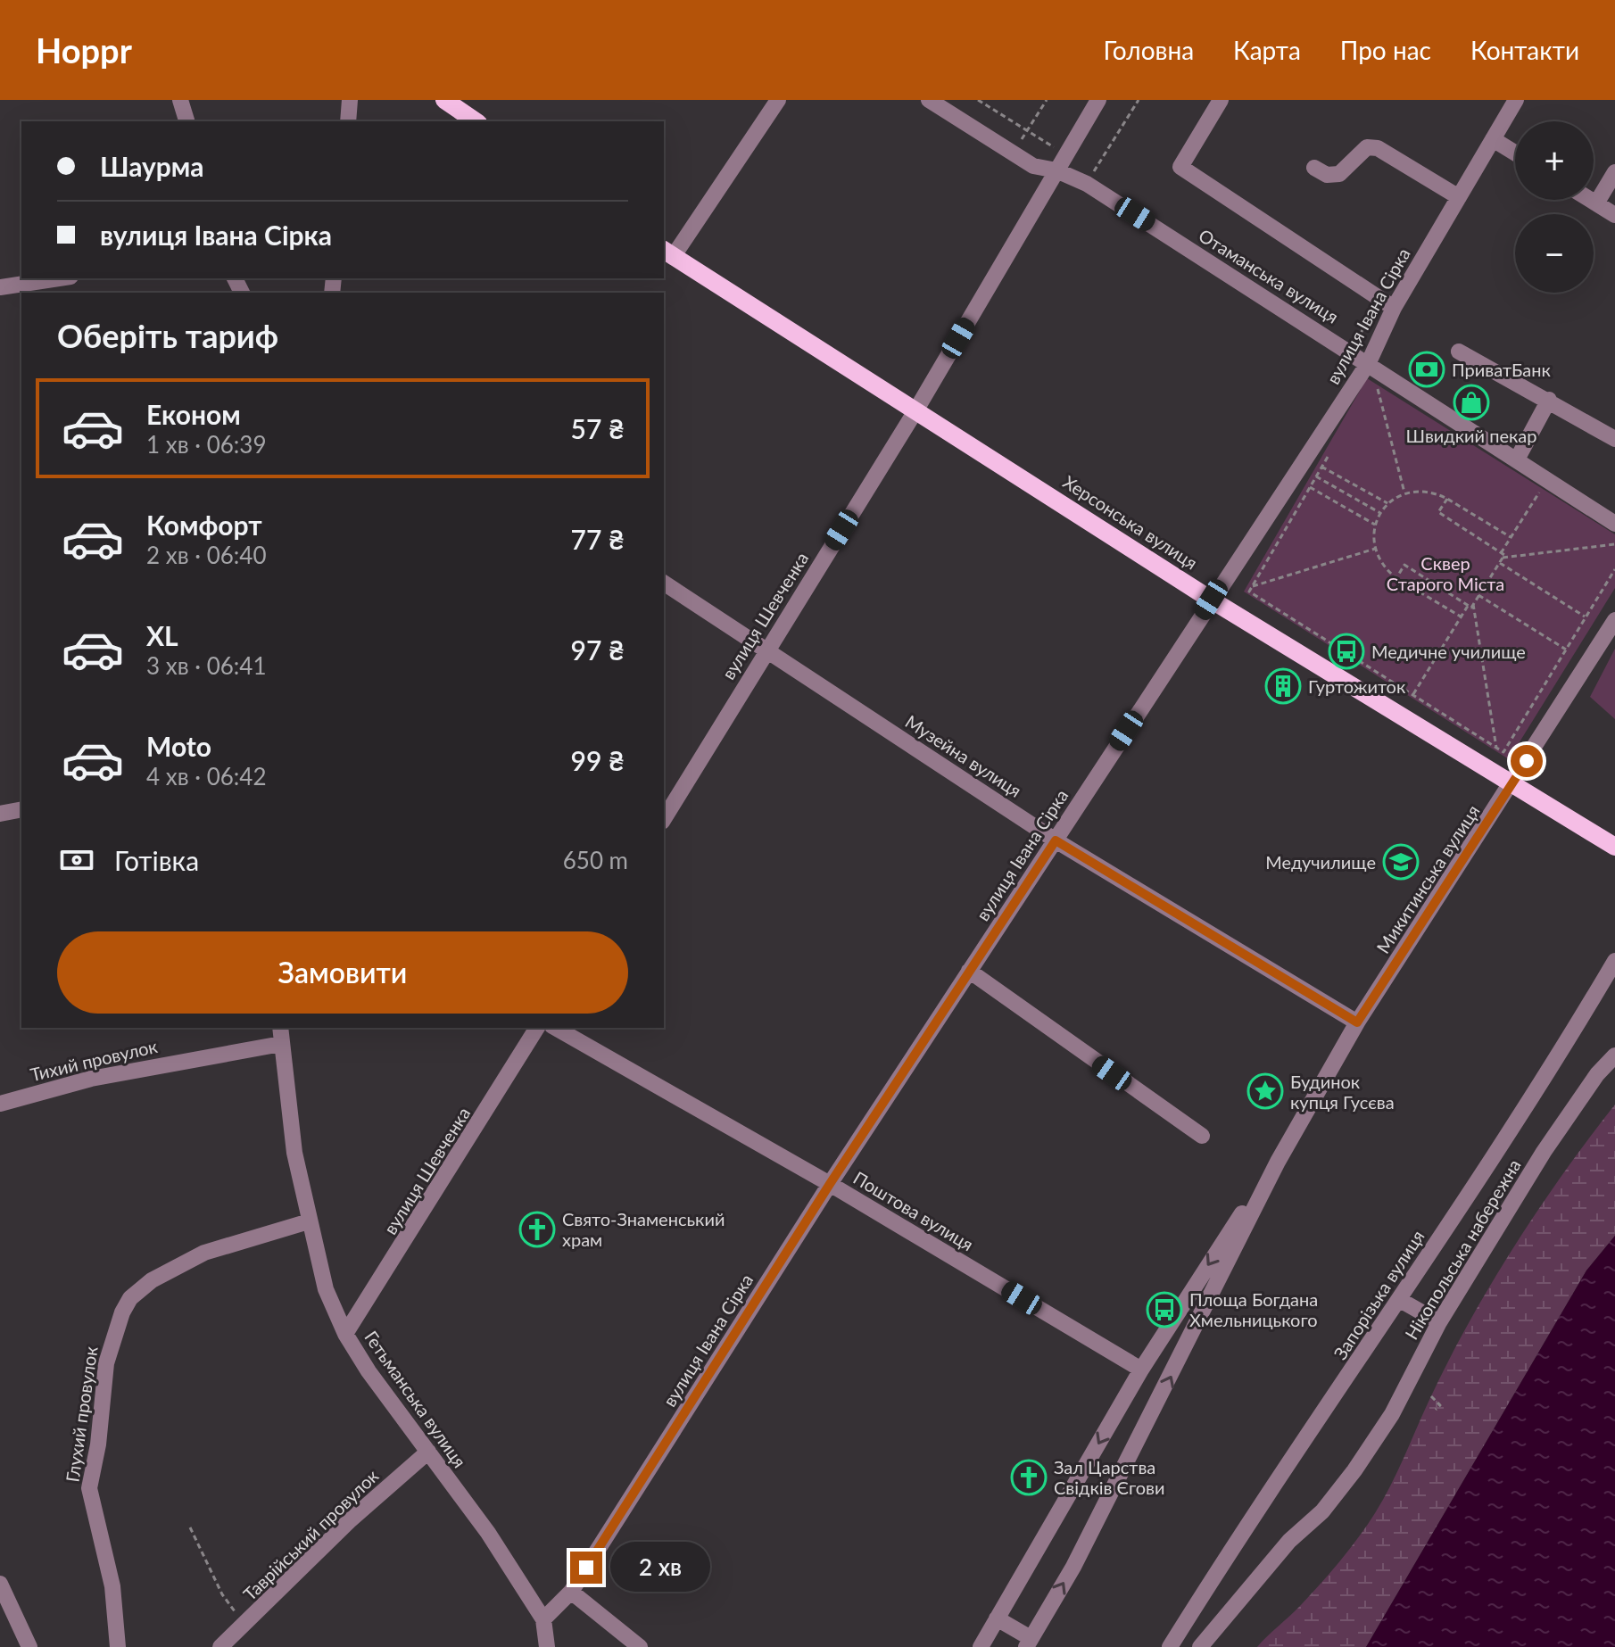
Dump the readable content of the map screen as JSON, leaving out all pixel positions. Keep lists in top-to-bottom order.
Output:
{
  "streets": {
    "main road": ["Херсонська вулиця"],
    "street": [
      "Отаманська вулиця",
      "вулиця Івана Сірка",
      "вулиця Шевченка",
      "Музейна вулиця",
      "Микитинська вулиця",
      "Тихий провулок",
      "Поштова вулиця",
      "Нікопольська набережна",
      "Запорізька вулиця",
      "Гетьманська вулиця",
      "Глухий провулок",
      "Таврійський провулок"
    ]
  },
  "crossings": [
    ["Отаманська вулиця", "вулиця Івана Сірка"],
    ["Отаманська вулиця", "вулиця Шевченка"],
    ["вулиця Івана Сірка", "Херсонська вулиця"],
    ["вулиця Івана Сірка", "Музейна вулиця"],
    ["вулиця Івана Сірка", "Поштова вулиця"],
    ["вулиця Івана Сірка", "Гетьманська вулиця"],
    ["Херсонська вулиця", "вулиця Шевченка"],
    ["Херсонська вулиця", "Микитинська вулиця"],
    ["вулиця Шевченка", "Музейна вулиця"],
    ["вулиця Шевченка", "Гетьманська вулиця"],
    ["Музейна вулиця", "Микитинська вулиця"],
    ["Микитинська вулиця", "Поштова вулиця"],
    ["Тихий провулок", "Гетьманська вулиця"],
    ["Гетьманська вулиця", "Глухий провулок"],
    ["Гетьманська вулиця", "Таврійський провулок"]
  ],
  "parks": ["Сквер Старого Міста"],
  "places": {
    "bank": ["ПриватБанк"],
    "shop": ["Швидкий пекар"],
    "bus stop": ["Медичне училище", "Площа Богдана Хмельницького"],
    "building": ["Гуртожиток"],
    "school or university": ["Медучилище"],
    "place": ["Будинок купця Гусєва"],
    "church": ["Свято-Знаменський храм", "Зал Царства Свідків Єгови"]
  },
  "page": {
    "header": "Hoppr",
    "nav": [
      "Головна",
      "Карта",
      "Про нас",
      "Контакти"
    ],
    "map_buttons": ["+", "−"],
    "banner": ["Шаурма", "вулиця Івана Сірка"],
    "heading": "Оберіть тариф",
    "list": [
      {
        "name": "Економ",
        "note": "1 хв · 06:39",
        "value": "57 ₴"
      },
      {
        "name": "Комфорт",
        "note": "2 хв · 06:40",
        "value": "77 ₴"
      },
      {
        "name": "XL",
        "note": "3 хв · 06:41",
        "value": "97 ₴"
      },
      {
        "name": "Moto",
        "note": "4 хв · 06:42",
        "value": "99 ₴"
      }
    ],
    "pay": ["Готівка", "650 m"],
    "buttons": "Замовити",
    "bubble": "2 хв"
  }
}
